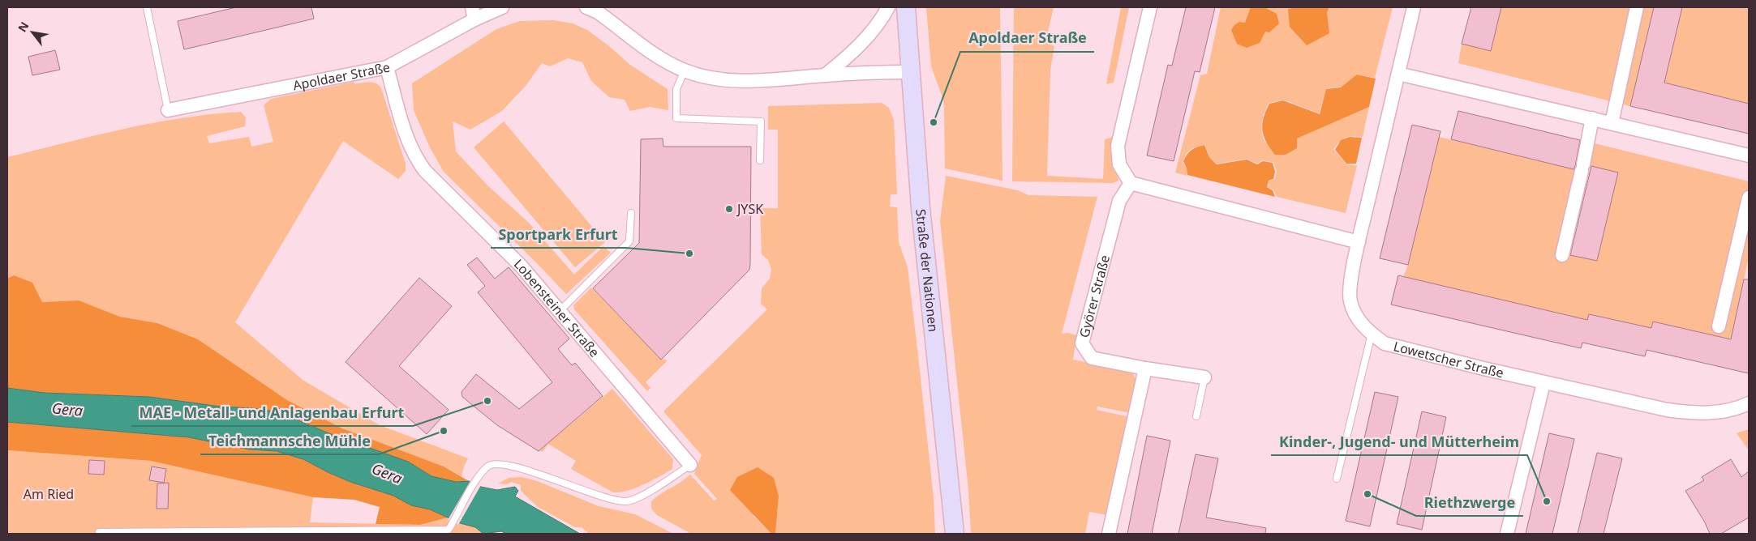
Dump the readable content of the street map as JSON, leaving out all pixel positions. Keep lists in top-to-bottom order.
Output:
{
  "streets": {
    "main road": ["Straße der Nationen"],
    "street": [
      "Apoldaer Straße",
      "Györer Straße",
      "Lobensteiner Straße",
      "Lowetscher Straße"
    ]
  },
  "crossings": [
    ["Apoldaer Straße", "Lobensteiner Straße"]
  ],
  "water": ["Gera"],
  "parks": ["Am Ried"],
  "places": [
    "Apoldaer Straße",
    "JYSK",
    "Sportpark Erfurt",
    "MAE - Metall- und Anlagenbau Erfurt",
    "Teichmannsche Mühle",
    "Riethzwerge",
    "Kinder-, Jugend- und Mütterheim"
  ],
  "north": "top left"
}
